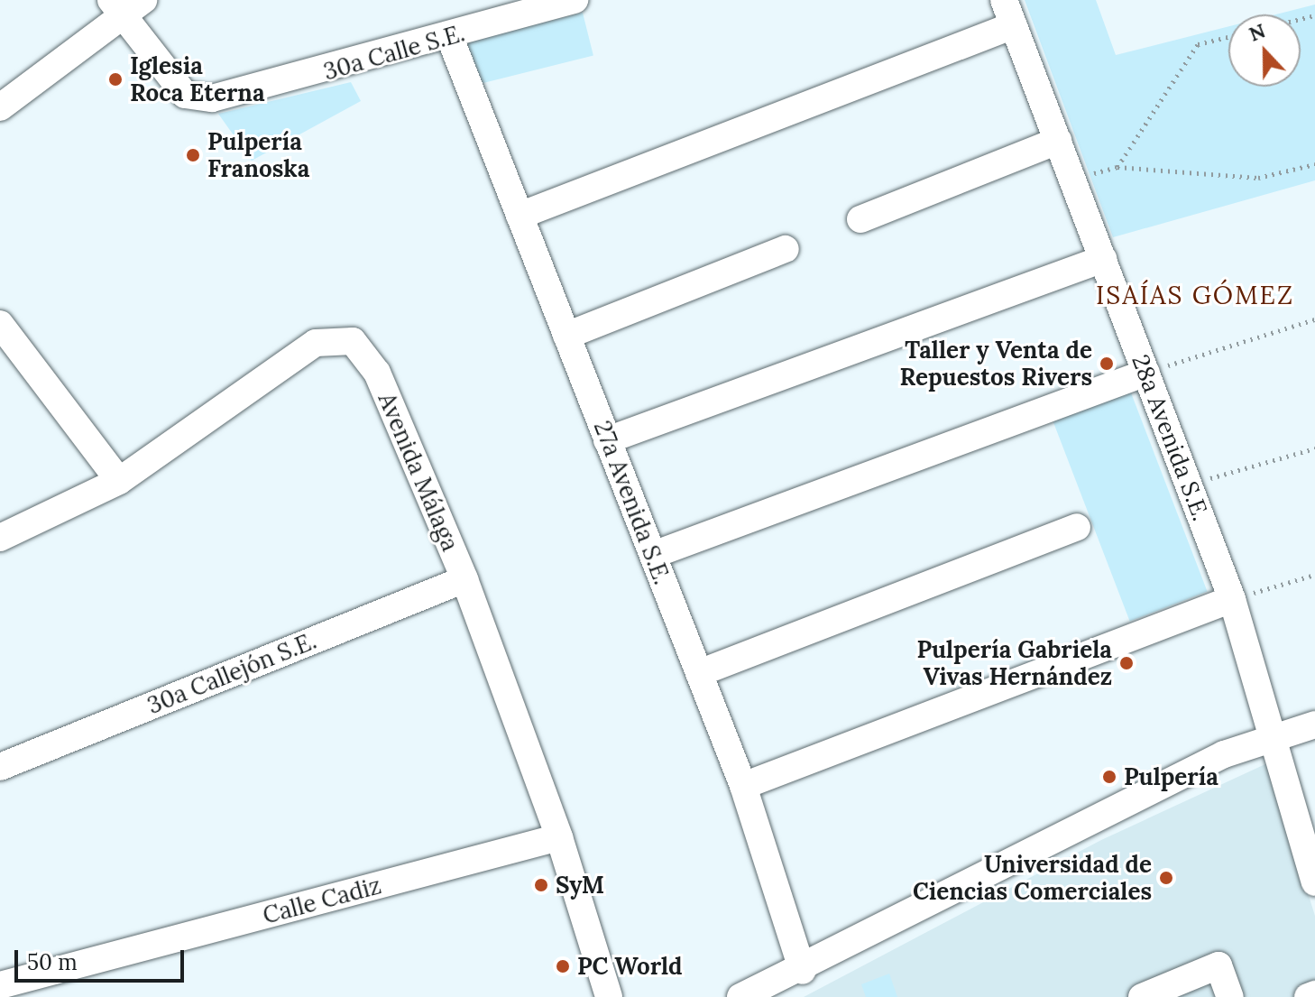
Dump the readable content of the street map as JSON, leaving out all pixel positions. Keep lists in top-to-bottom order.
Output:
{
  "streets": {
    "street": [
      "30a Calle S.E.",
      "28a Avenida S.E.",
      "Avenida Málaga",
      "27a Avenida S.E.",
      "30a Callejón S.E.",
      "Calle Cadiz"
    ]
  },
  "crossings": [
    ["30a Calle S.E.", "27a Avenida S.E."],
    ["Avenida Málaga", "30a Callejón S.E."],
    ["Avenida Málaga", "Calle Cadiz"]
  ],
  "districts": ["ISAÍAS GÓMEZ"],
  "places": [
    "Iglesia Roca Eterna",
    "Pulpería Franoska",
    "Taller y Venta de Repuestos Rivers",
    "Pulpería Gabriela Vivas Hernández",
    "Pulpería",
    "Universidad de Ciencias Comerciales",
    "SyM",
    "PC World"
  ],
  "scale_bar": "50 m",
  "north": "top"
}
